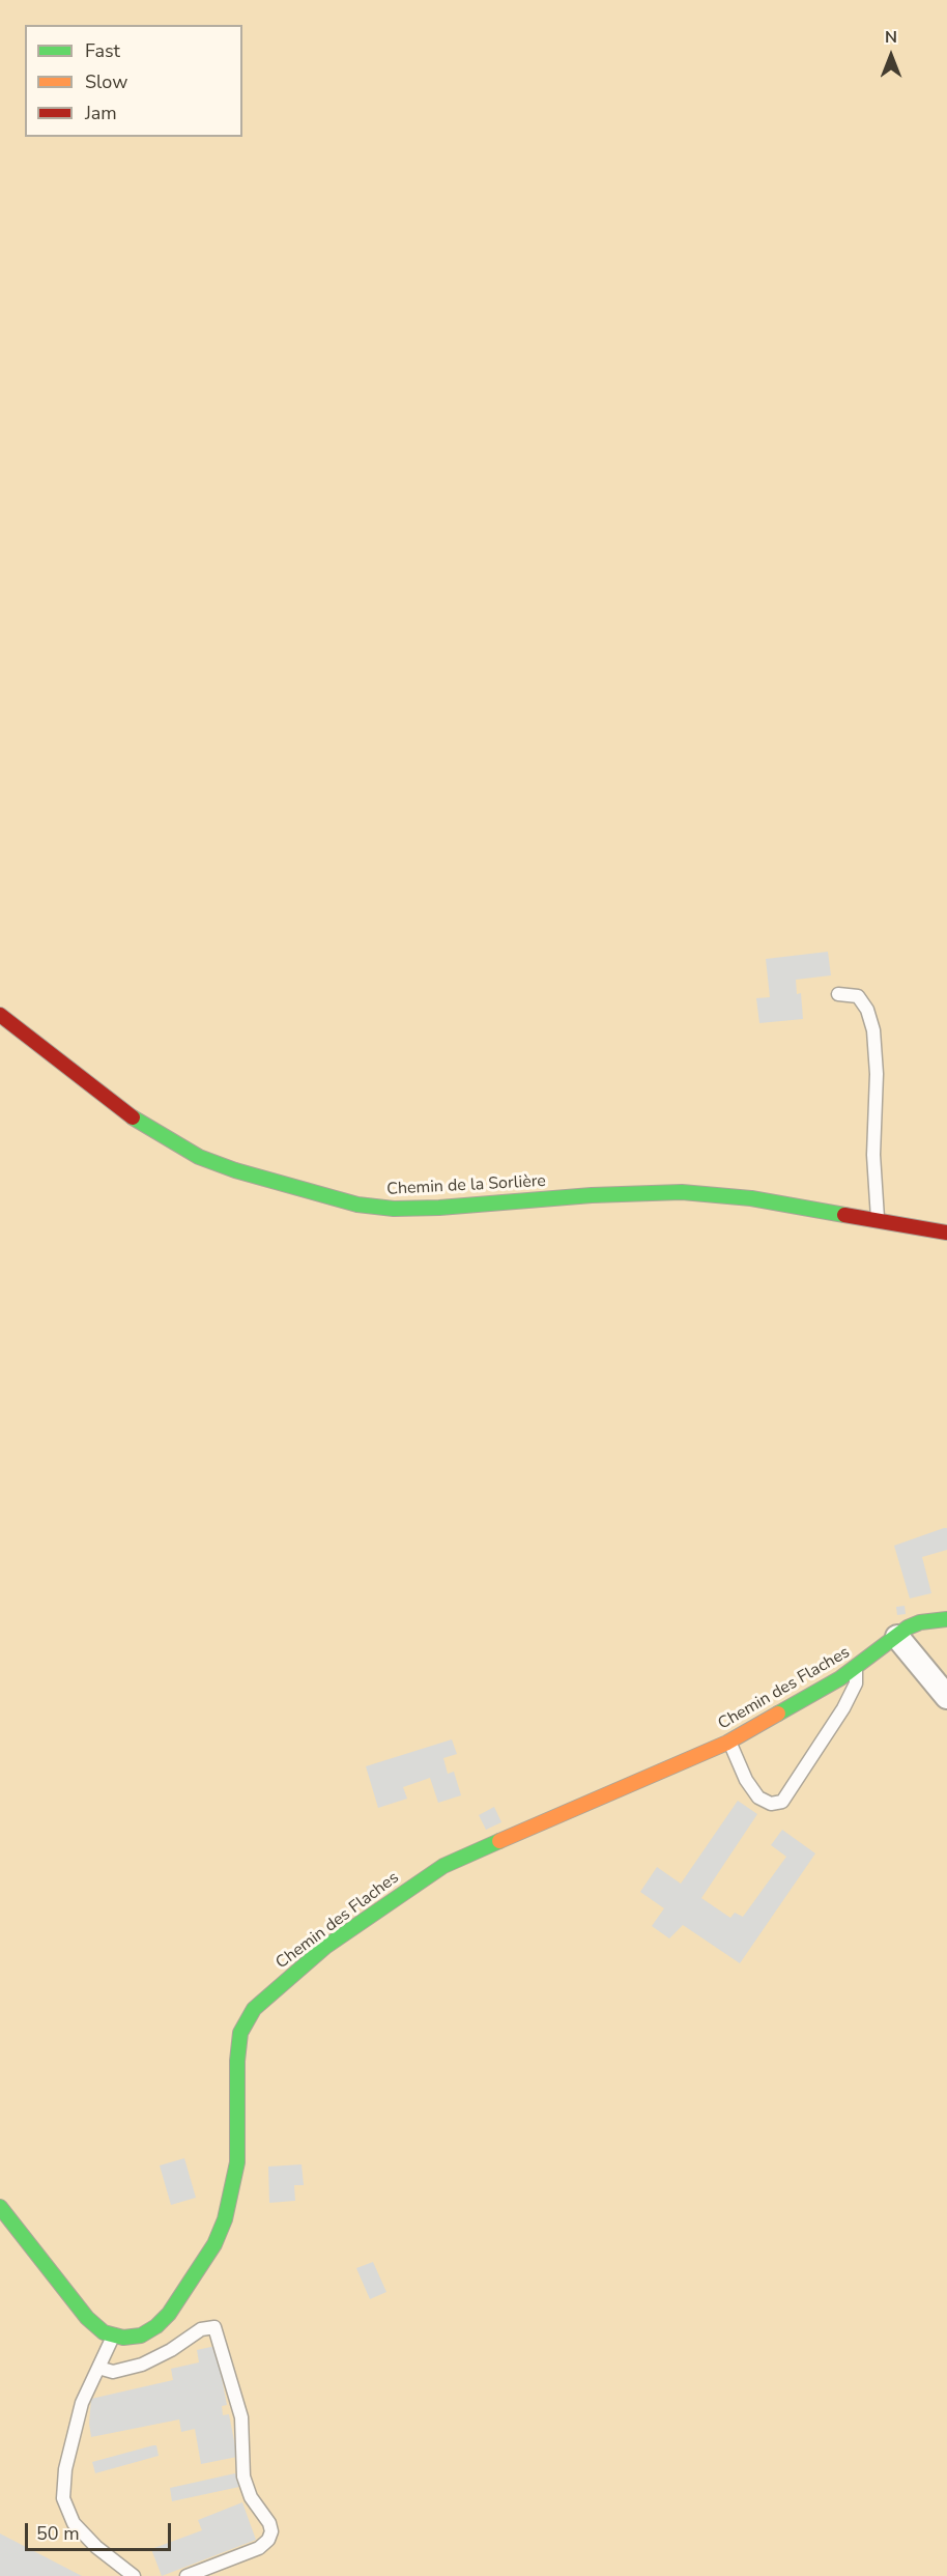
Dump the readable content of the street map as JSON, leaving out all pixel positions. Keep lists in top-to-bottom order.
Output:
{
  "streets": {
    "street": ["Chemin de la Sorlière", "Chemin des Flaches"]
  },
  "legend": ["Fast", "Slow", "Jam"],
  "scale_bar": "50 m",
  "north": "top"
}
